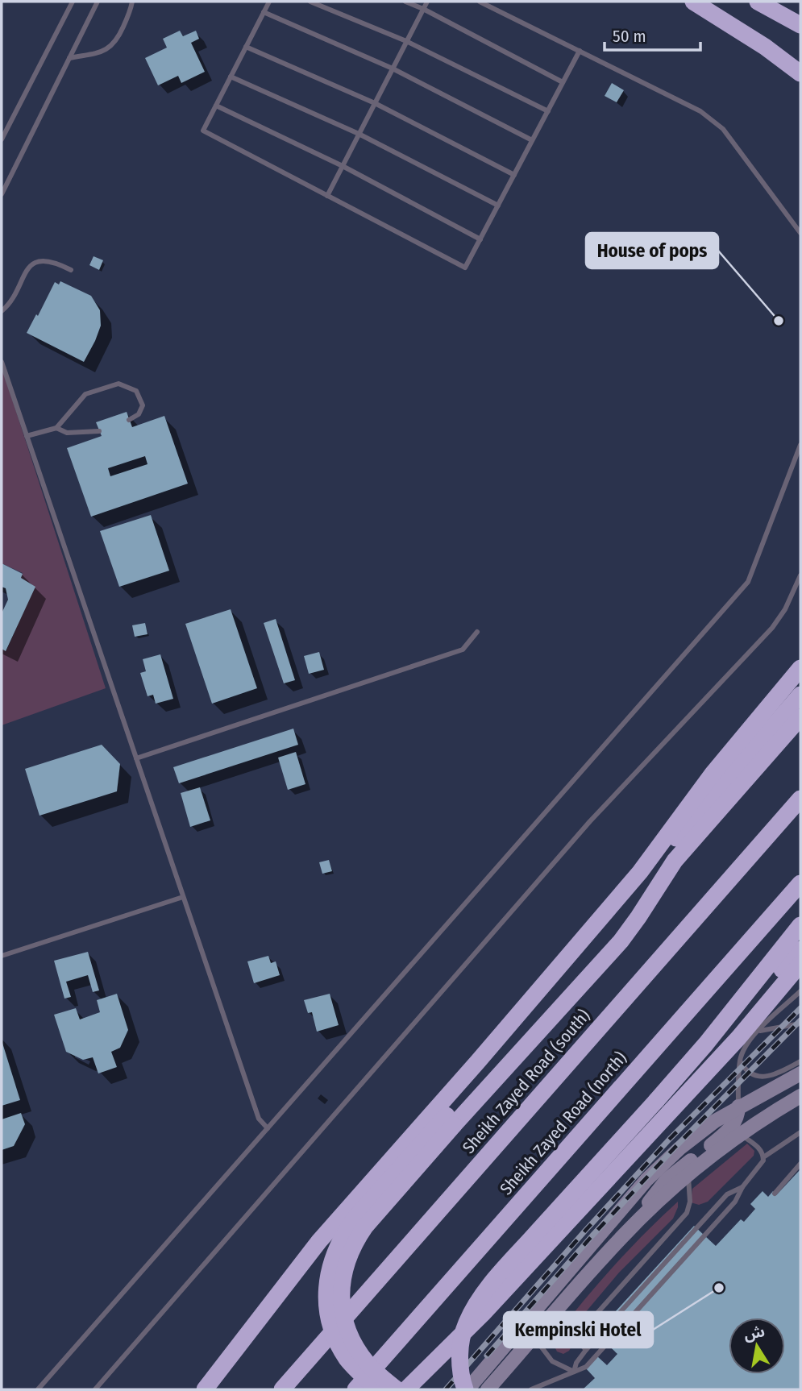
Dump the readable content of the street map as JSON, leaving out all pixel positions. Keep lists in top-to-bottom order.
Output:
{
  "streets": {
    "highway": ["Sheikh Zayed Road (south)", "Sheikh Zayed Road (north)"]
  },
  "places": ["House of pops", "Kempinski Hotel"],
  "scale_bar": "50 m",
  "north": "top"
}
